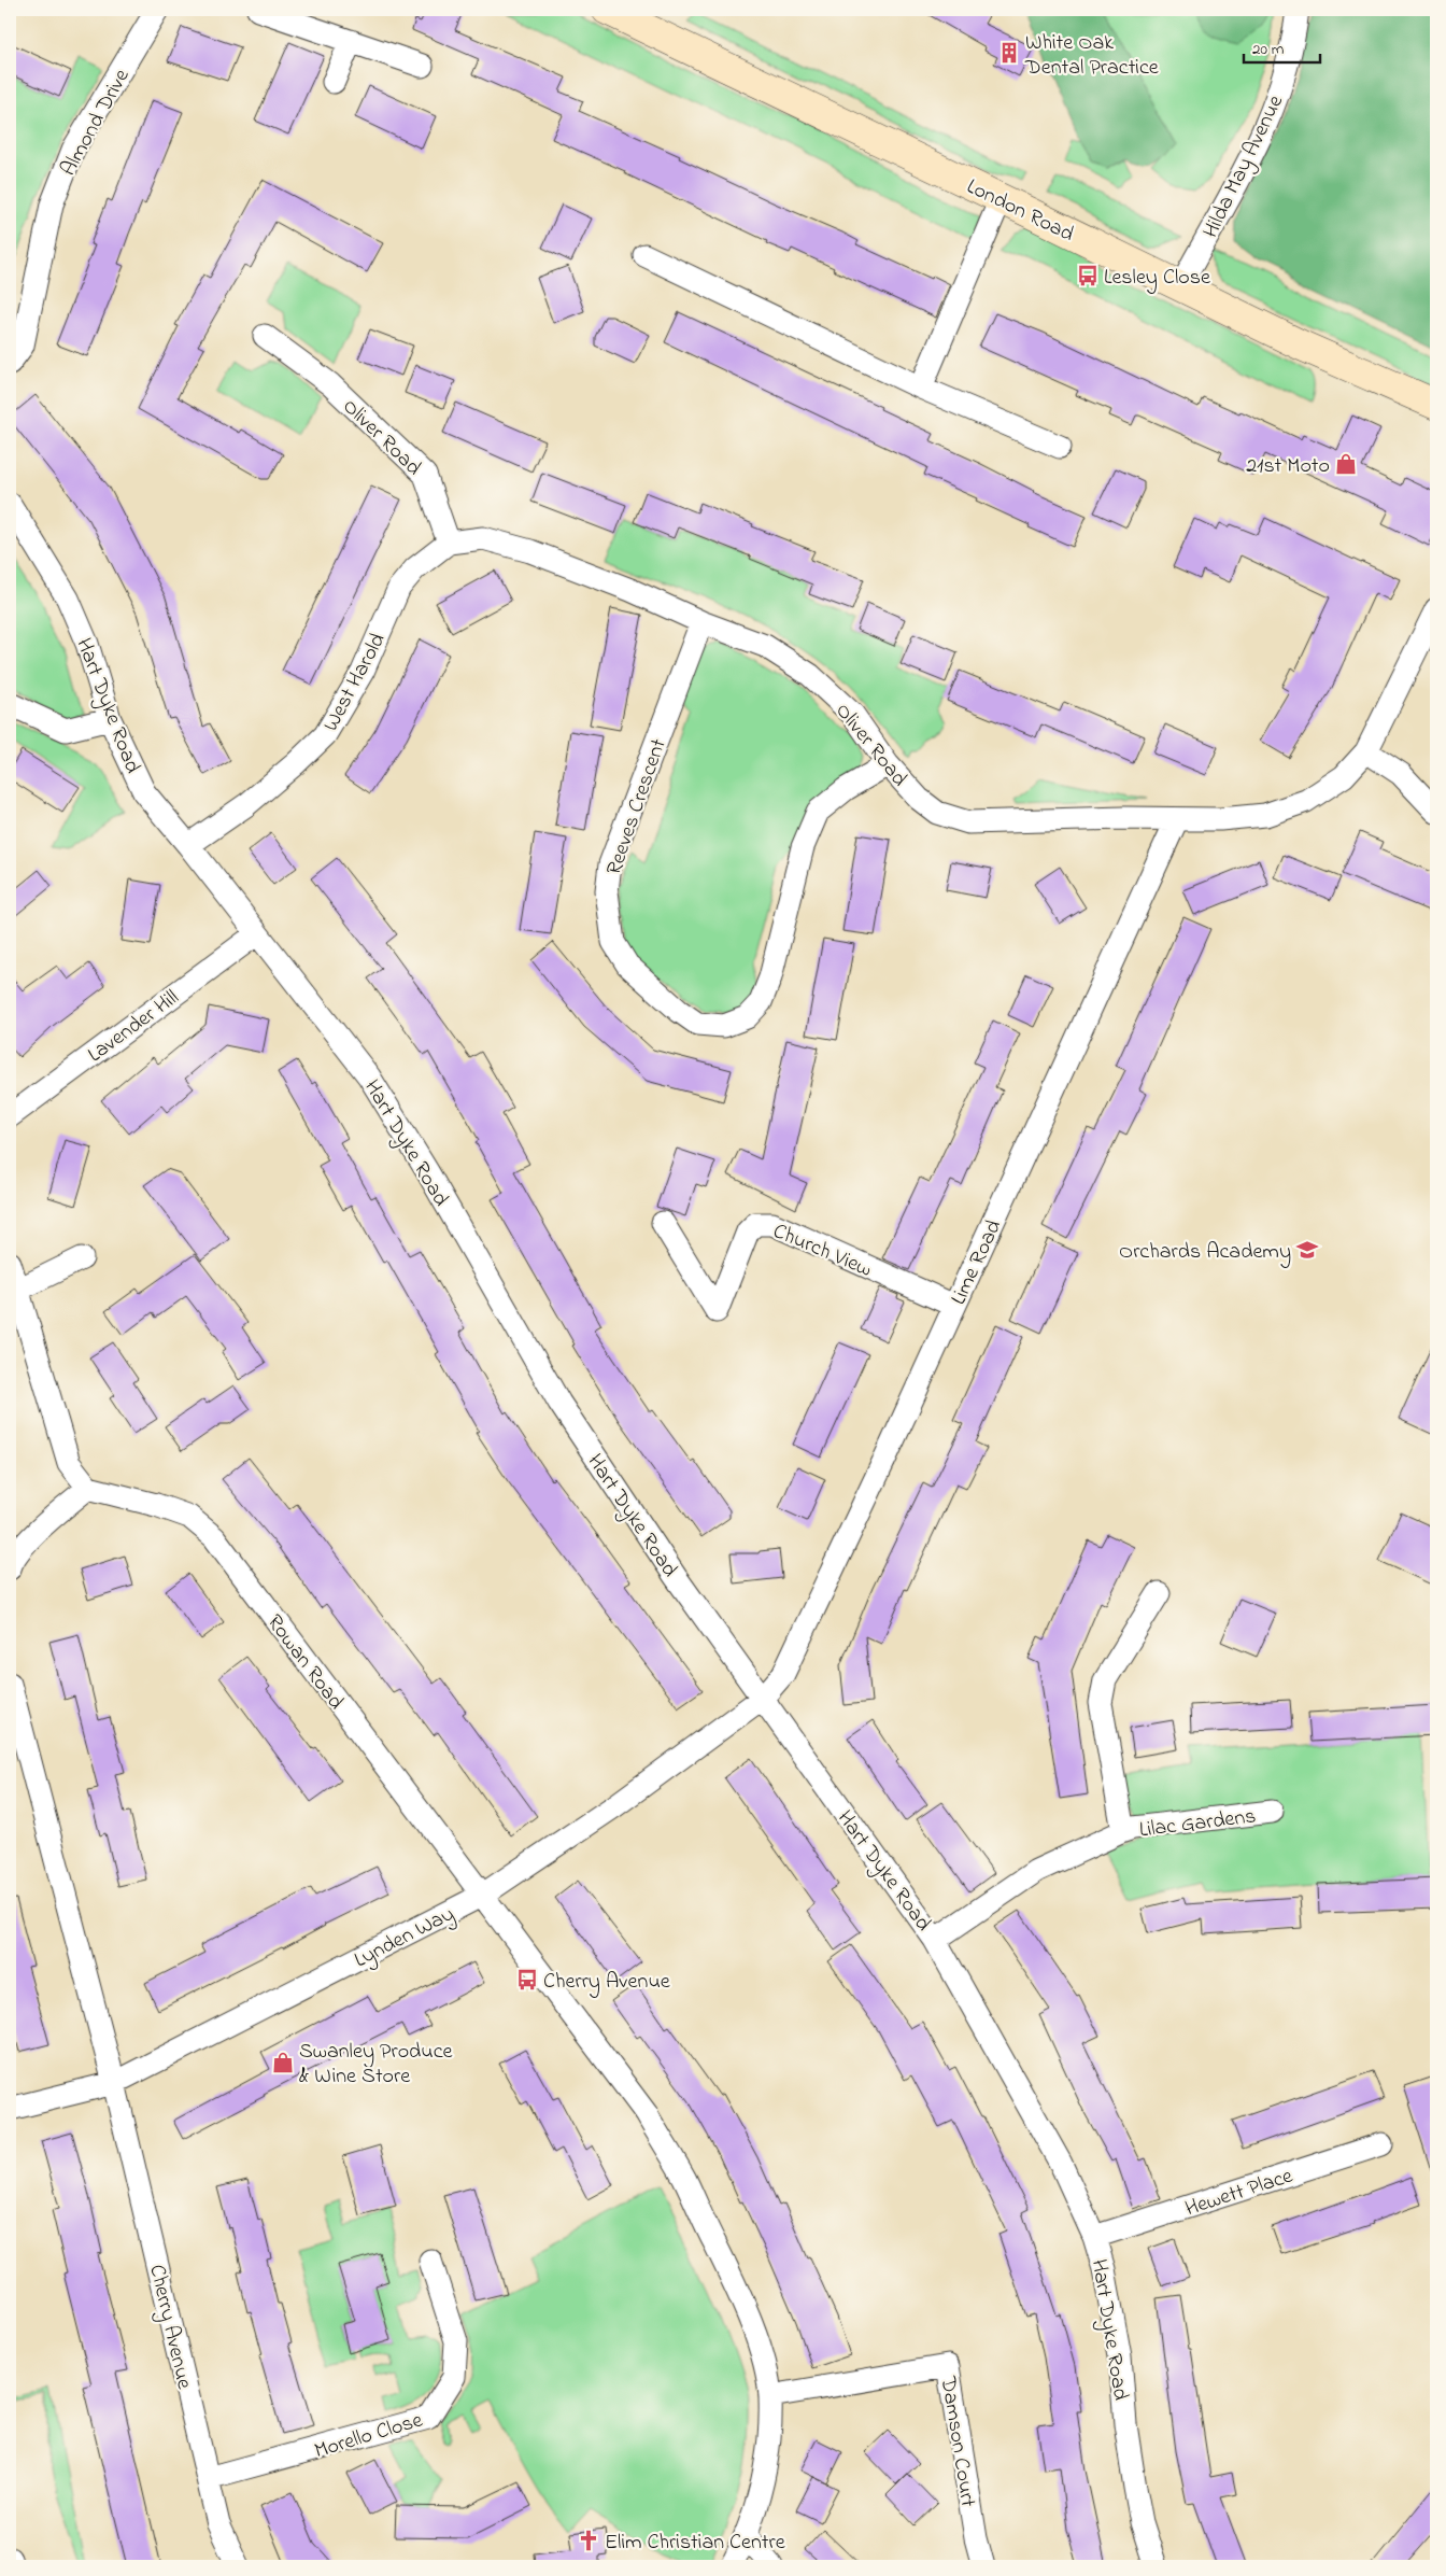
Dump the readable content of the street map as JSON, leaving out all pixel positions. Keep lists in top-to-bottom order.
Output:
{
  "streets": {
    "main road": ["London Road"],
    "street": [
      "Almond Drive",
      "Hilda May Avenue",
      "Oliver Road",
      "West Harold",
      "Hart Dyke Road",
      "Reeves Crescent",
      "Lavender Hill",
      "Church View",
      "Lime Road",
      "Rowan Road",
      "Lilac Gardens",
      "Lynden Way",
      "Hewett Place",
      "Cherry Avenue",
      "Morello Close",
      "Damson Court"
    ]
  },
  "crossings": [
    ["Hilda May Avenue", "London Road"],
    ["Oliver Road", "West Harold"],
    ["Oliver Road", "Reeves Crescent"],
    ["Oliver Road", "Lime Road"],
    ["West Harold", "Hart Dyke Road"],
    ["Hart Dyke Road", "Lavender Hill"],
    ["Hart Dyke Road", "Lime Road"],
    ["Hart Dyke Road", "Lilac Gardens"],
    ["Hart Dyke Road", "Lynden Way"],
    ["Hart Dyke Road", "Hewett Place"],
    ["Church View", "Lime Road"],
    ["Lime Road", "Lynden Way"],
    ["Rowan Road", "Lynden Way"],
    ["Lynden Way", "Cherry Avenue"],
    ["Cherry Avenue", "Morello Close"]
  ],
  "places": {
    "building": ["White Oak Dental Practice"],
    "bus stop": ["Lesley Close", "Cherry Avenue"],
    "shop": ["21st Moto", "Swanley Produce & Wine Store"],
    "school or university": ["Orchards Academy"],
    "church": ["Elim Christian Centre"]
  },
  "scale_bar": "20 m"
}
